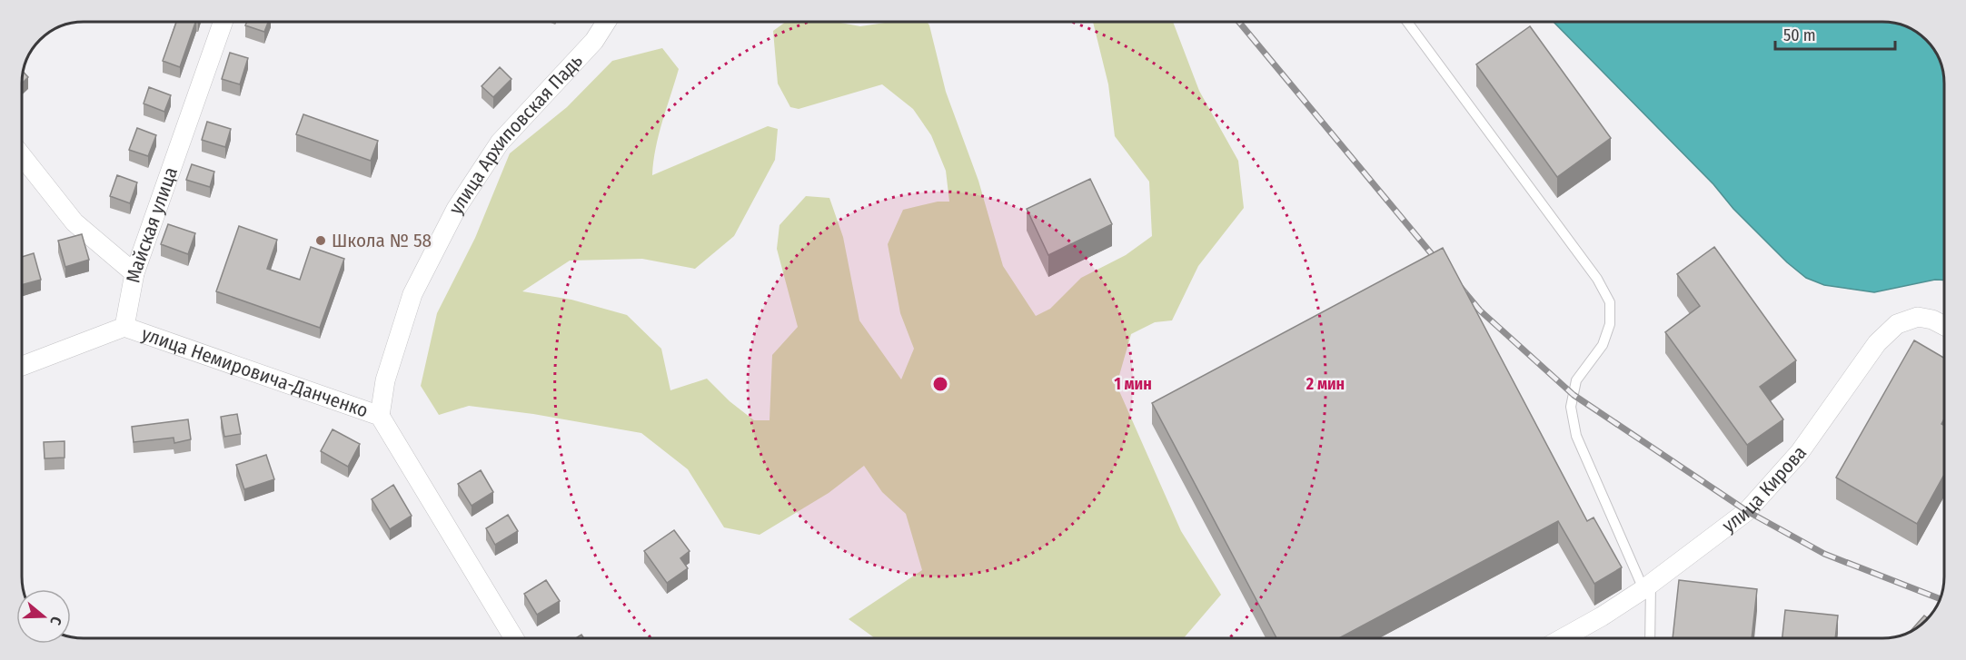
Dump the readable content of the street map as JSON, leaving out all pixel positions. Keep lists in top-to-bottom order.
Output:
{
  "streets": {
    "street": [
      "улица Архиповская Падь",
      "Майская улица",
      "улица Немировича-Данченко",
      "улица Кирова"
    ]
  },
  "crossings": [
    ["улица Архиповская Падь", "улица Немировича-Данченко"],
    ["Майская улица", "улица Немировича-Данченко"]
  ],
  "places": ["Школа № 58"],
  "scale_bar": "50 m",
  "north": "right",
  "rings": ["1 мин", "2 мин"]
}
